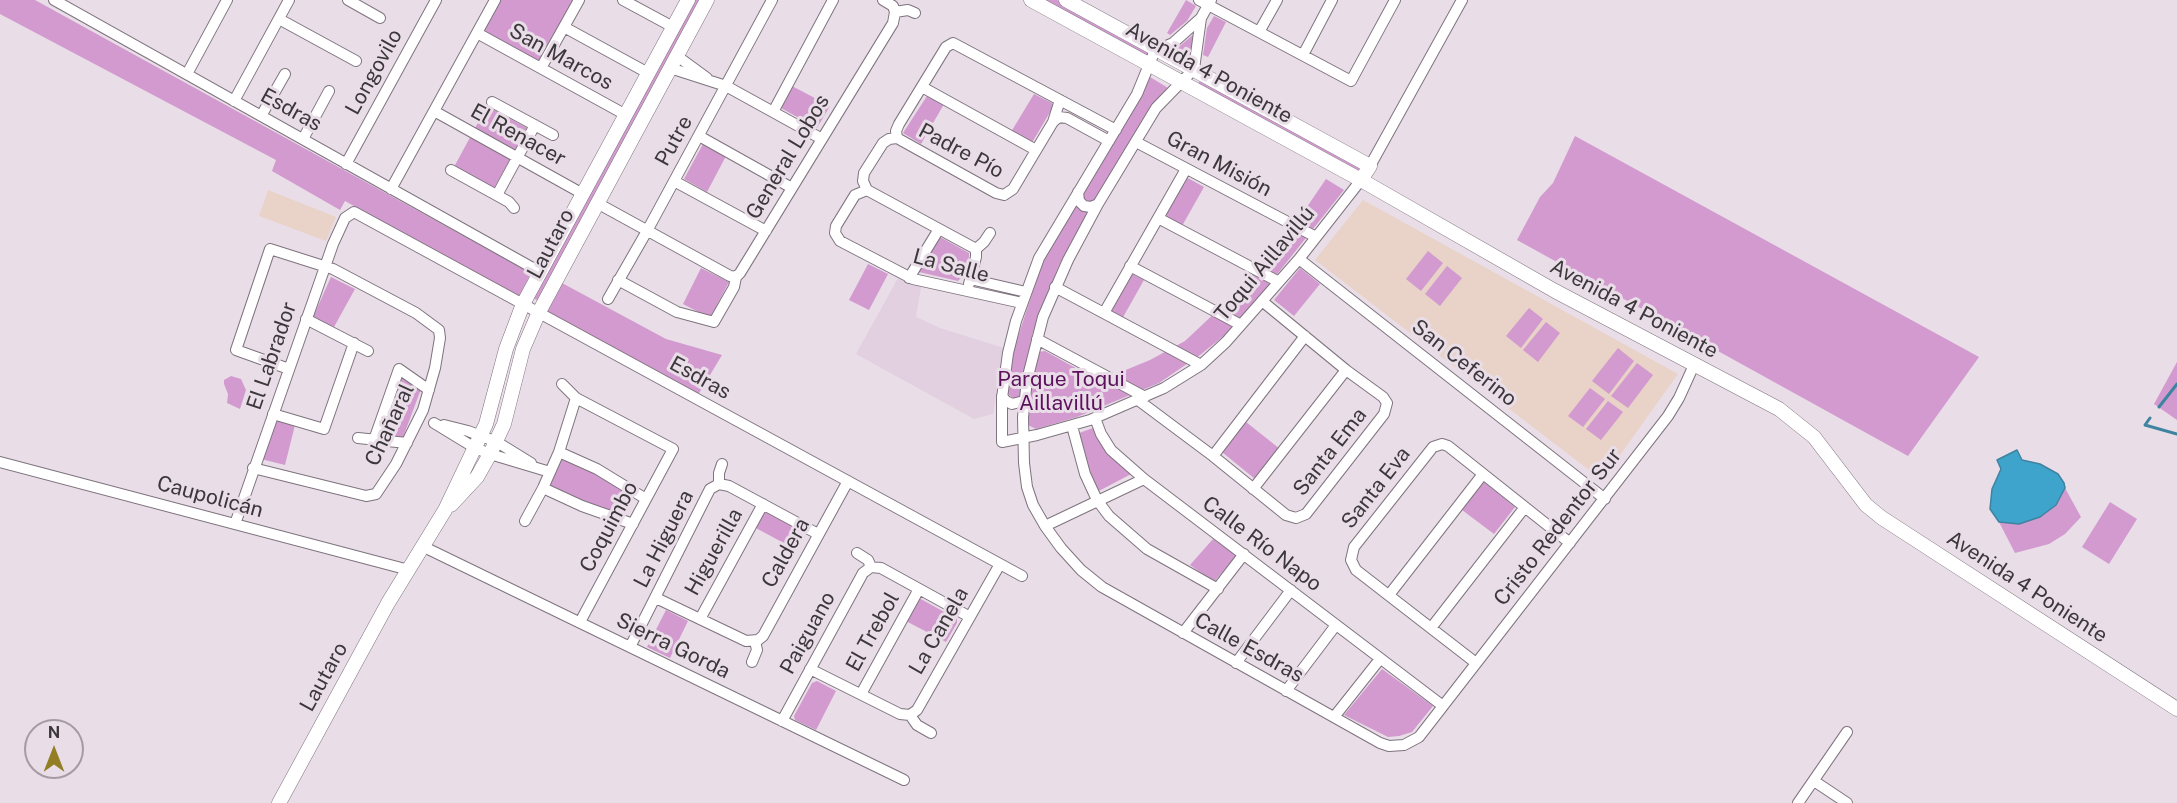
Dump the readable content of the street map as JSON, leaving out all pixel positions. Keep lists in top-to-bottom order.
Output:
{
  "streets": {
    "street": [
      "San Marcos",
      "Longovilo",
      "Avenida 4 Poniente",
      "Esdras",
      "El Renacer",
      "Putre",
      "Padre Pío",
      "General Lobos",
      "Gran Misión",
      "Lautaro",
      "Toqui Aillavillú",
      "La Salle",
      "El Labrador",
      "San Ceferino",
      "Chañaral",
      "Santa Ema",
      "Santa Eva",
      "Caupolicán",
      "Coquimbo",
      "Cristo Redentor Sur",
      "La Higuera",
      "Calle Río Napo",
      "Higuerilla",
      "Caldera",
      "La Canela",
      "El Trebol",
      "Paiguano",
      "Sierra Gorda",
      "Calle Esdras"
    ]
  },
  "crossings": [
    ["San Marcos", "Lautaro"],
    ["Longovilo", "Esdras"],
    ["Avenida 4 Poniente", "Toqui Aillavillú"],
    ["Avenida 4 Poniente", "Cristo Redentor Sur"],
    ["Avenida 4 Poniente", "Calle Esdras"],
    ["Esdras", "Lautaro"],
    ["Esdras", "El Labrador"],
    ["Esdras", "Caldera"],
    ["Esdras", "La Canela"],
    ["El Renacer", "Lautaro"],
    ["Putre", "General Lobos"],
    ["Gran Misión", "Toqui Aillavillú"],
    ["Gran Misión", "Calle Esdras"],
    ["Lautaro", "Caupolicán"],
    ["Lautaro", "Sierra Gorda"],
    ["Toqui Aillavillú", "San Ceferino"],
    ["Toqui Aillavillú", "Calle Río Napo"],
    ["Toqui Aillavillú", "Calle Esdras"],
    ["El Labrador", "Chañaral"],
    ["El Labrador", "Caupolicán"],
    ["San Ceferino", "Cristo Redentor Sur"],
    ["Coquimbo", "Sierra Gorda"],
    ["Cristo Redentor Sur", "Calle Río Napo"],
    ["Cristo Redentor Sur", "Calle Esdras"],
    ["La Higuera", "Sierra Gorda"],
    ["Calle Río Napo", "Calle Esdras"],
    ["Paiguano", "Sierra Gorda"]
  ],
  "parks": ["Parque Toqui Aillavillú"],
  "north": "top"
}
